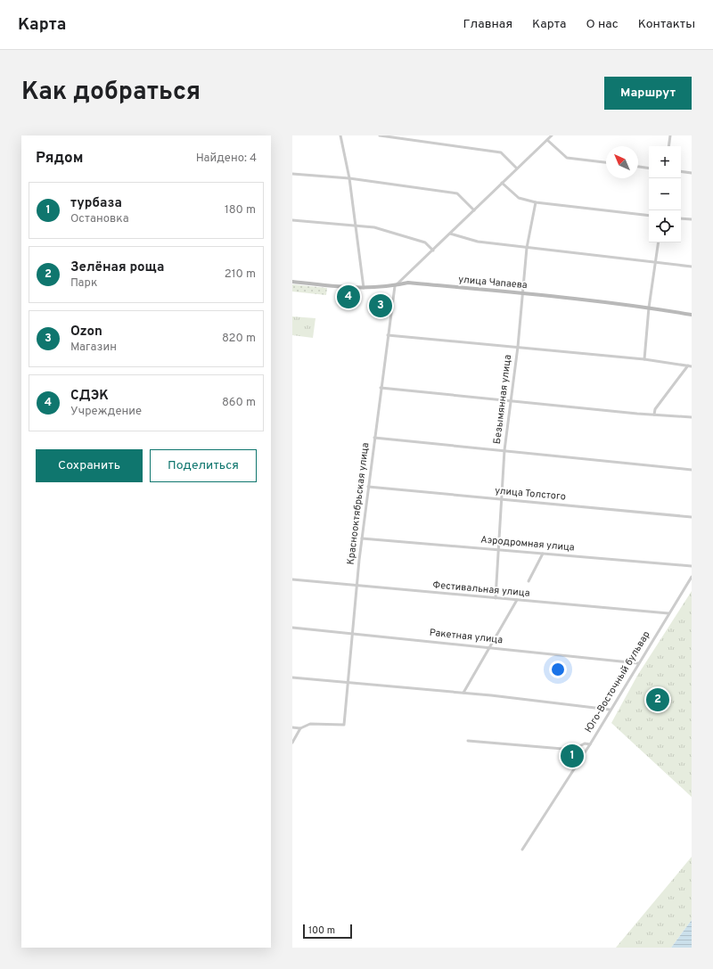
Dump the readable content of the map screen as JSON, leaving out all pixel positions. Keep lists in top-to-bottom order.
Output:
{
  "streets": {
    "main road": ["улица Чапаева"],
    "street": [
      "Безымянная улица",
      "улица Толстого",
      "Краснооктябрьская улица",
      "Аэродромная улица",
      "Фестивальная улица",
      "Ракетная улица",
      "Юго-Восточный бульвар"
    ]
  },
  "crossings": [
    ["улица Чапаева", "Безымянная улица"],
    ["улица Чапаева", "Краснооктябрьская улица"],
    ["Безымянная улица", "улица Толстого"],
    ["Безымянная улица", "Аэродромная улица"],
    ["Безымянная улица", "Фестивальная улица"],
    ["улица Толстого", "Краснооктябрьская улица"],
    ["Краснооктябрьская улица", "Аэродромная улица"],
    ["Краснооктябрьская улица", "Фестивальная улица"],
    ["Краснооктябрьская улица", "Ракетная улица"],
    ["Фестивальная улица", "Юго-Восточный бульвар"],
    ["Ракетная улица", "Юго-Восточный бульвар"]
  ],
  "scale_bar": "100 m",
  "north": "top left",
  "page": {
    "header": "Карта",
    "nav": [
      "Главная",
      "Карта",
      "О нас",
      "Контакты"
    ],
    "title": "Как добраться",
    "buttons": [
      "Маршрут",
      ["Сохранить", "Поделиться"]
    ],
    "heading": ["Рядом", "Найдено: 4"],
    "map_buttons": ["+", "−"],
    "list": [
      {
        "mark": "1",
        "name": "турбаза",
        "note": "Остановка",
        "value": "180 m"
      },
      {
        "mark": "2",
        "name": "Зелёная роща",
        "note": "Парк",
        "value": "210 m"
      },
      {
        "mark": "3",
        "name": "Ozon",
        "note": "Магазин",
        "value": "820 m"
      },
      {
        "mark": "4",
        "name": "СДЭК",
        "note": "Учреждение",
        "value": "860 m"
      }
    ],
    "pins": [
      "4",
      "3",
      "2",
      "1"
    ],
    "scale": "100 m"
  }
}
